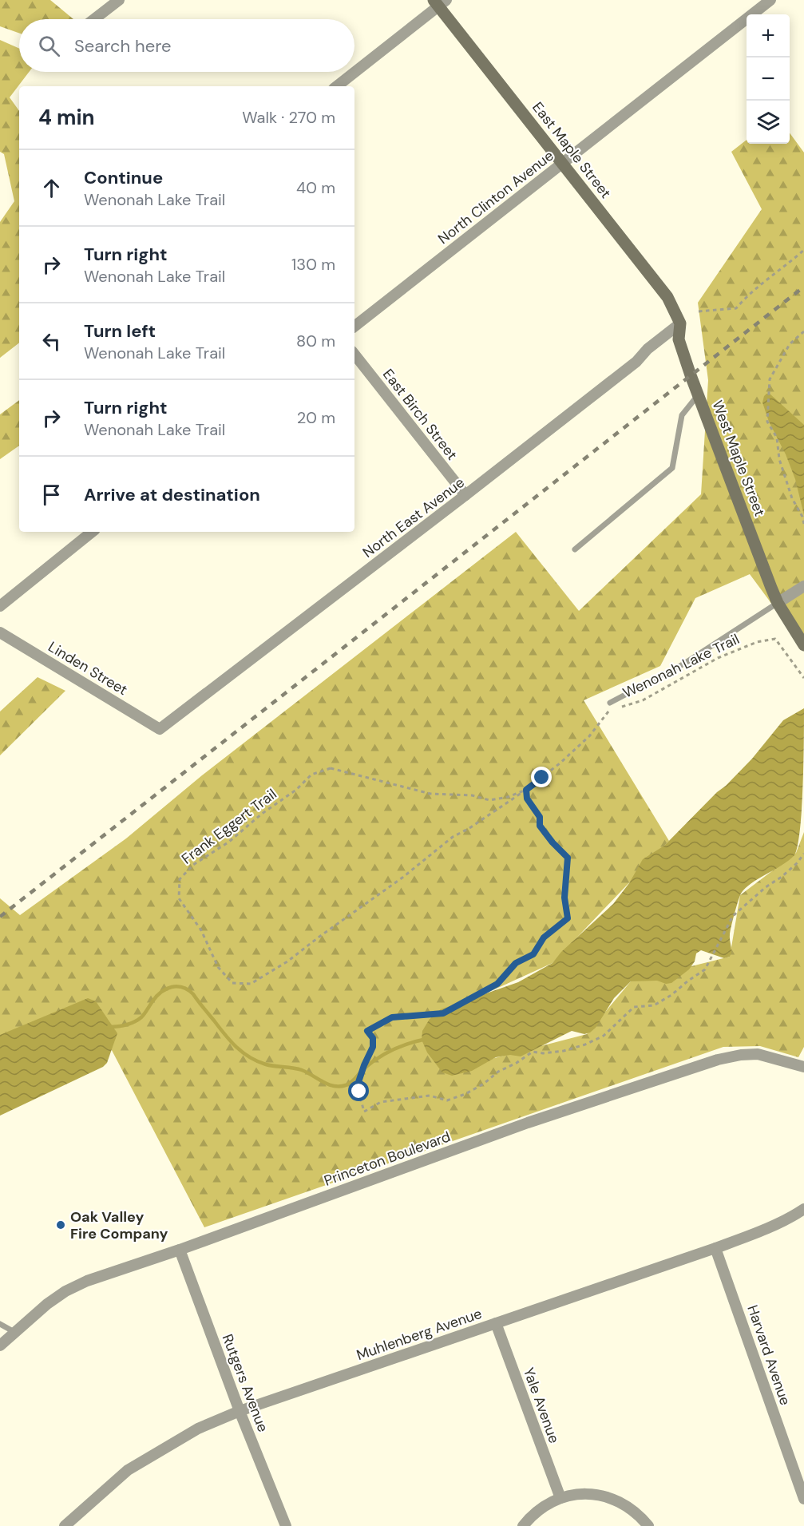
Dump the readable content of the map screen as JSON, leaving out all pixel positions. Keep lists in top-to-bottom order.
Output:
{
  "streets": {
    "street": [
      "East Maple Street",
      "North Clinton Avenue",
      "East Birch Street",
      "West Maple Street",
      "North East Avenue",
      "Linden Street",
      "Princeton Boulevard",
      "Muhlenberg Avenue",
      "Harvard Avenue",
      "Rutgers Avenue",
      "Yale Avenue"
    ],
    "path": ["Wenonah Lake Trail", "Frank Eggert Trail"]
  },
  "crossings": [
    ["East Maple Street", "North Clinton Avenue"],
    ["East Maple Street", "West Maple Street"],
    ["East Maple Street", "North East Avenue"],
    ["East Birch Street", "North East Avenue"],
    ["West Maple Street", "North East Avenue"],
    ["North East Avenue", "Linden Street"],
    ["Wenonah Lake Trail", "Frank Eggert Trail"],
    ["Princeton Boulevard", "Rutgers Avenue"],
    ["Muhlenberg Avenue", "Harvard Avenue"],
    ["Muhlenberg Avenue", "Rutgers Avenue"],
    ["Muhlenberg Avenue", "Yale Avenue"]
  ],
  "places": ["Oak Valley Fire Company"],
  "page": {
    "map_buttons": ["+", "−"],
    "search": "Search here",
    "heading": ["4 min", "Walk · 270 m"],
    "list": [
      ["Continue", "Wenonah Lake Trail", "40 m"],
      ["Turn right", "Wenonah Lake Trail", "130 m"],
      ["Turn left", "Wenonah Lake Trail", "80 m"],
      ["Turn right", "Wenonah Lake Trail", "20 m"],
      "Arrive at destination"
    ]
  }
}
